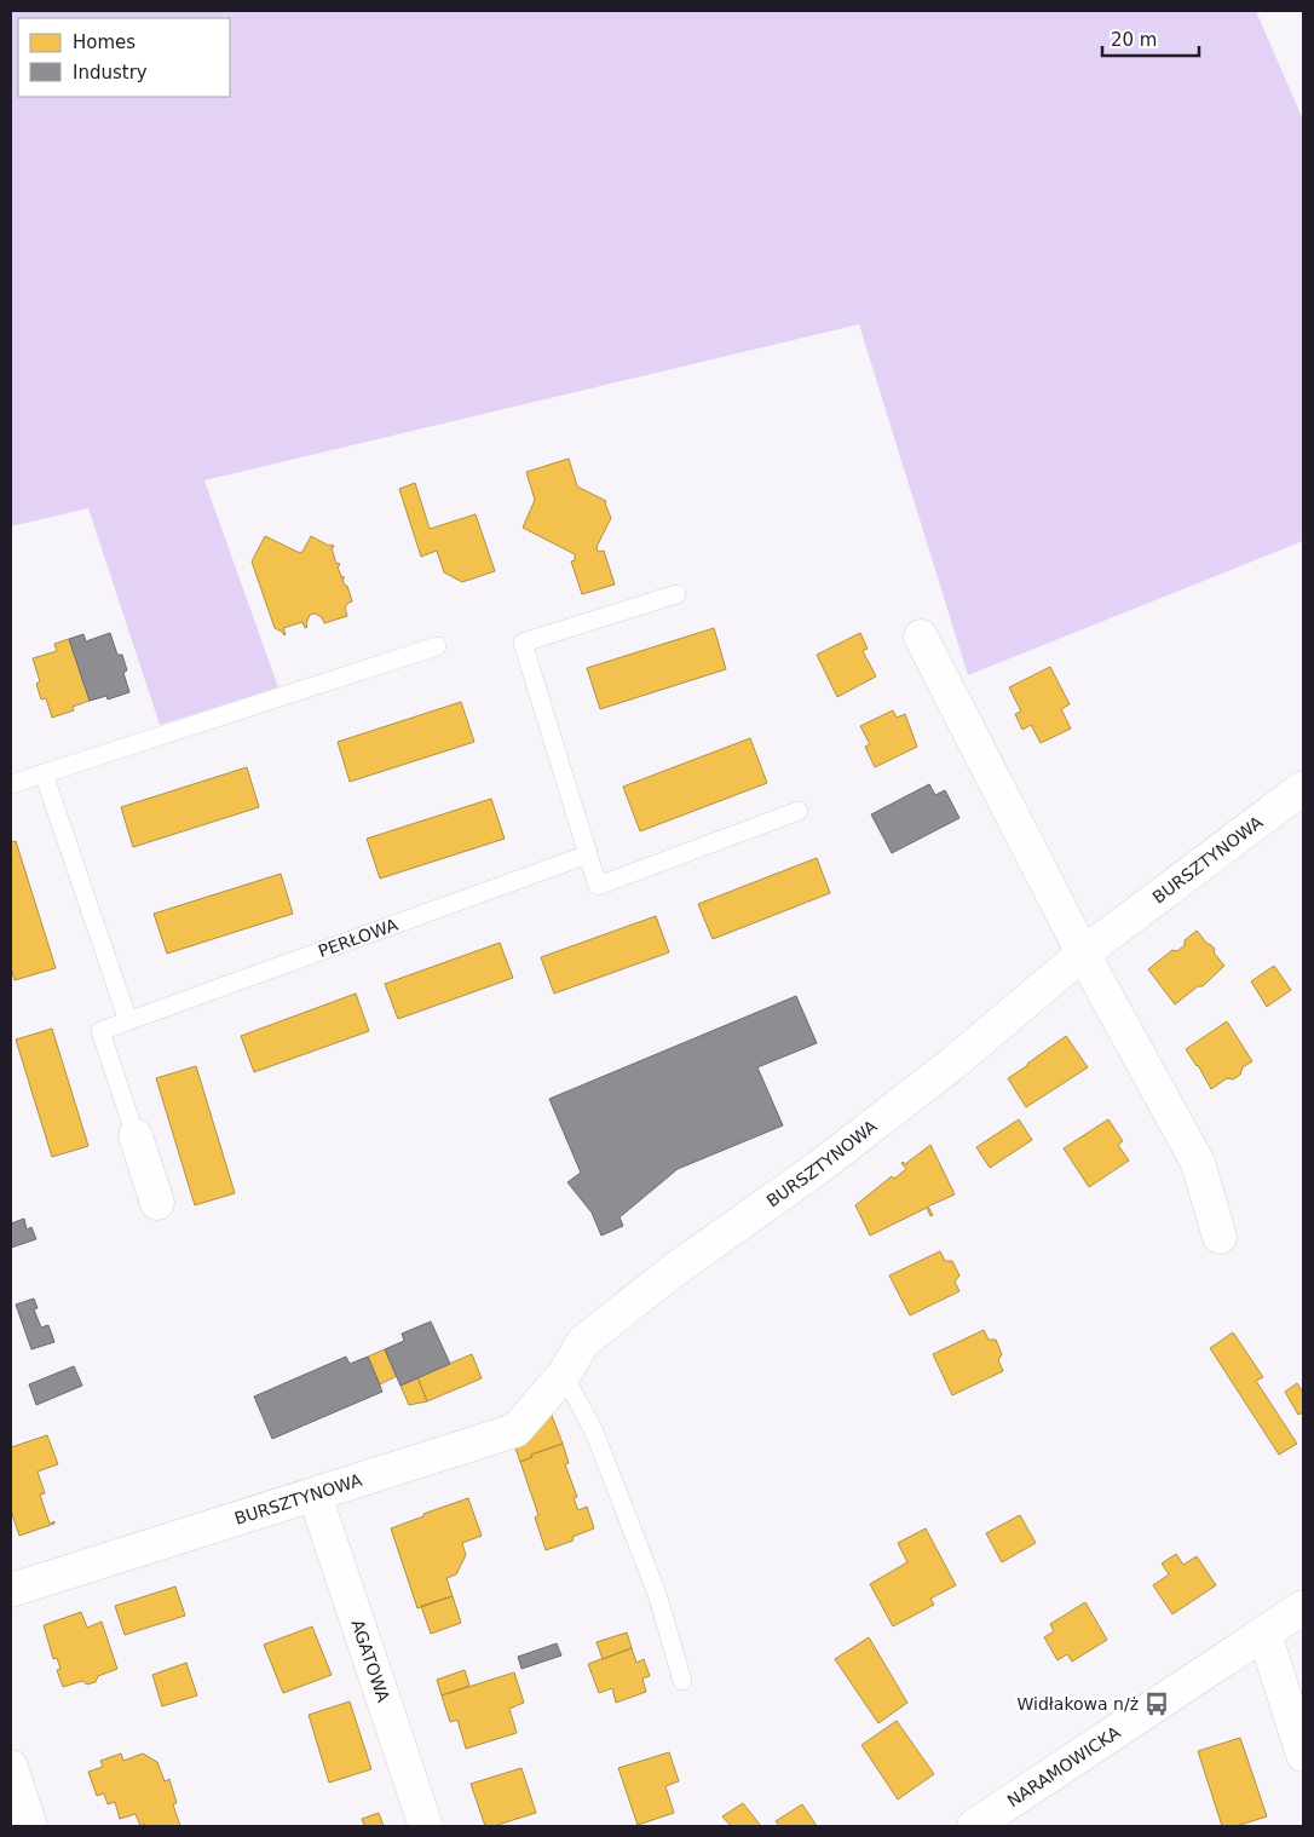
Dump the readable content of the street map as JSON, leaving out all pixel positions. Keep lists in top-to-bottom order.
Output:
{
  "streets": {
    "street": [
      "BURSZTYNOWA",
      "PERŁOWA",
      "AGATOWA",
      "NARAMOWICKA"
    ]
  },
  "crossings": [
    ["BURSZTYNOWA", "AGATOWA"]
  ],
  "places": {
    "bus stop": ["Widłakowa n/ż"]
  },
  "legend": ["Homes", "Industry"],
  "scale_bar": "20 m"
}
